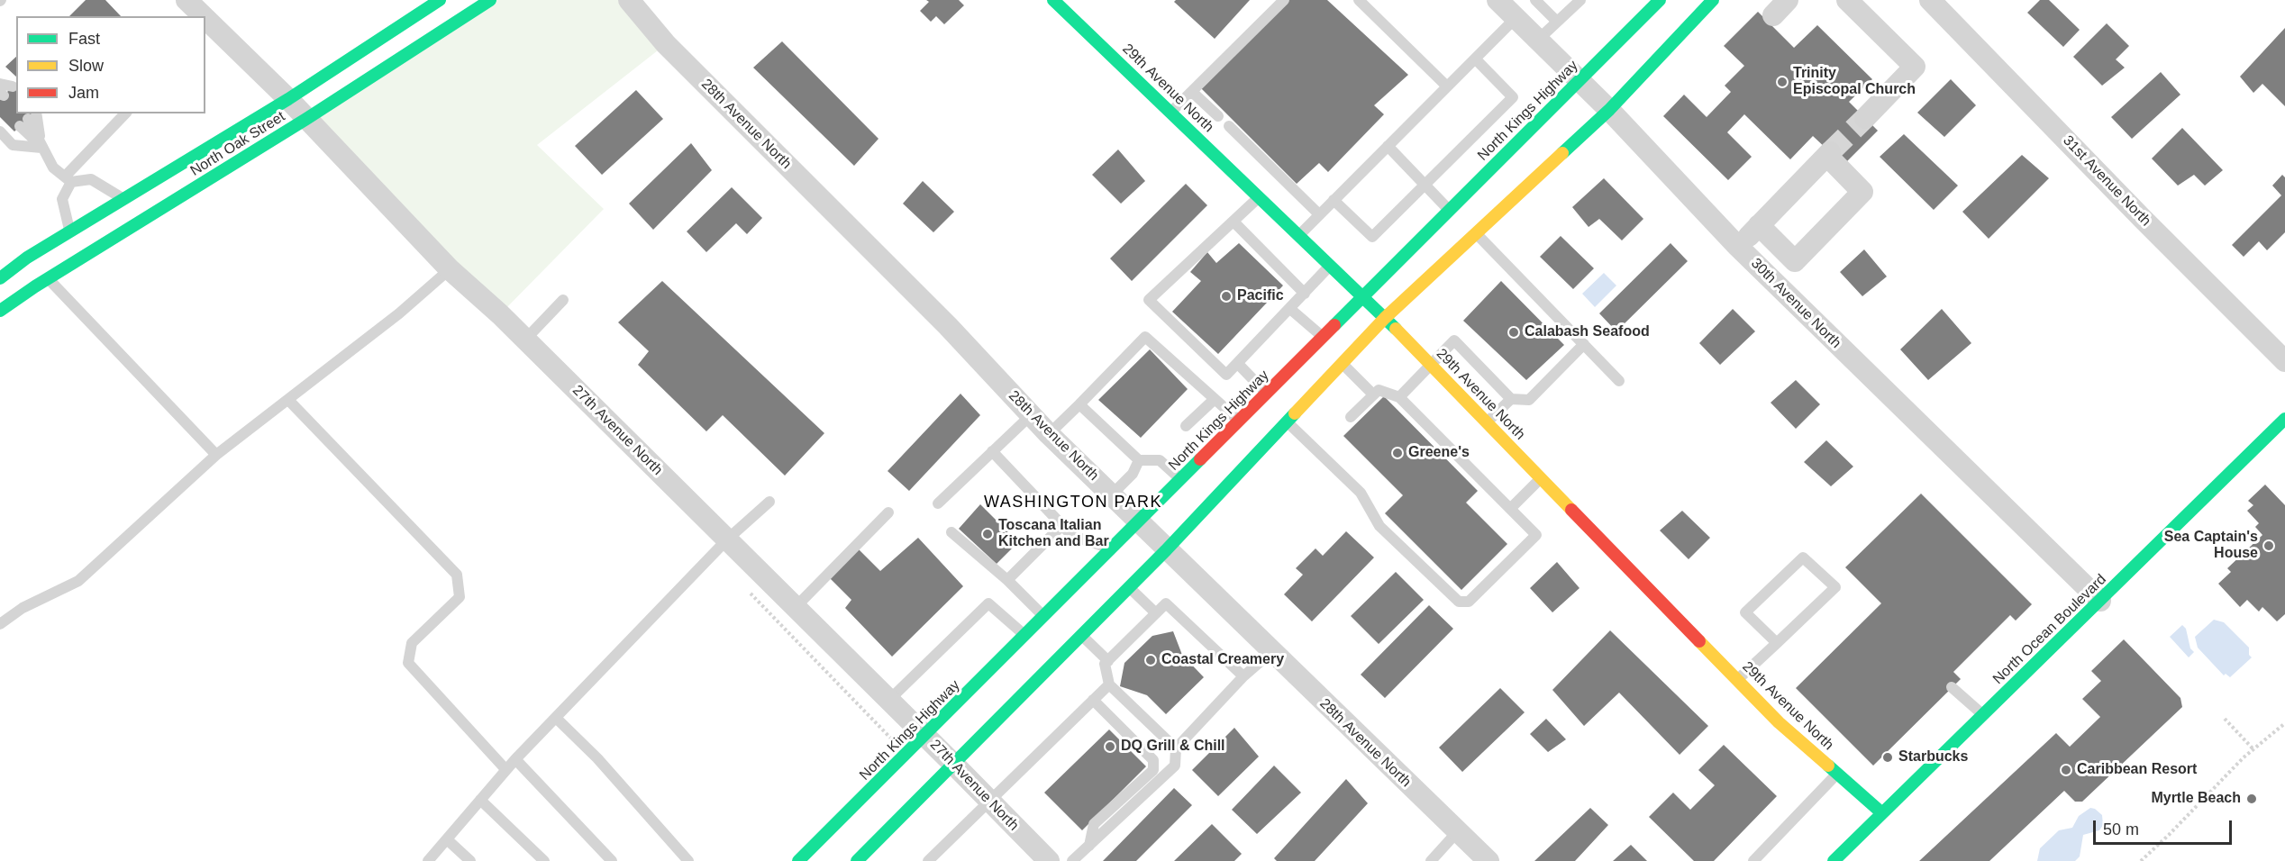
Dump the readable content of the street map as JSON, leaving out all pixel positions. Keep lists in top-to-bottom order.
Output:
{
  "streets": {
    "main road": [
      "29th Avenue North",
      "North Kings Highway",
      "North Oak Street",
      "North Ocean Boulevard"
    ],
    "street": [
      "28th Avenue North",
      "31st Avenue North",
      "30th Avenue North",
      "27th Avenue North"
    ]
  },
  "crossings": [
    ["29th Avenue North", "North Kings Highway"],
    ["29th Avenue North", "North Ocean Boulevard"],
    ["North Kings Highway", "28th Avenue North"],
    ["North Kings Highway", "30th Avenue North"],
    ["North Kings Highway", "27th Avenue North"],
    ["North Oak Street", "27th Avenue North"],
    ["30th Avenue North", "North Ocean Boulevard"]
  ],
  "districts": ["WASHINGTON PARK"],
  "places": [
    "Trinity Episcopal Church",
    "Pacific",
    "Calabash Seafood",
    "Greene's",
    "Toscana Italian Kitchen and Bar",
    "Sea Captain's House",
    "Coastal Creamery",
    "DQ Grill & Chill",
    "Starbucks",
    "Caribbean Resort",
    "Myrtle Beach"
  ],
  "legend": ["Fast", "Slow", "Jam"],
  "scale_bar": "50 m"
}
